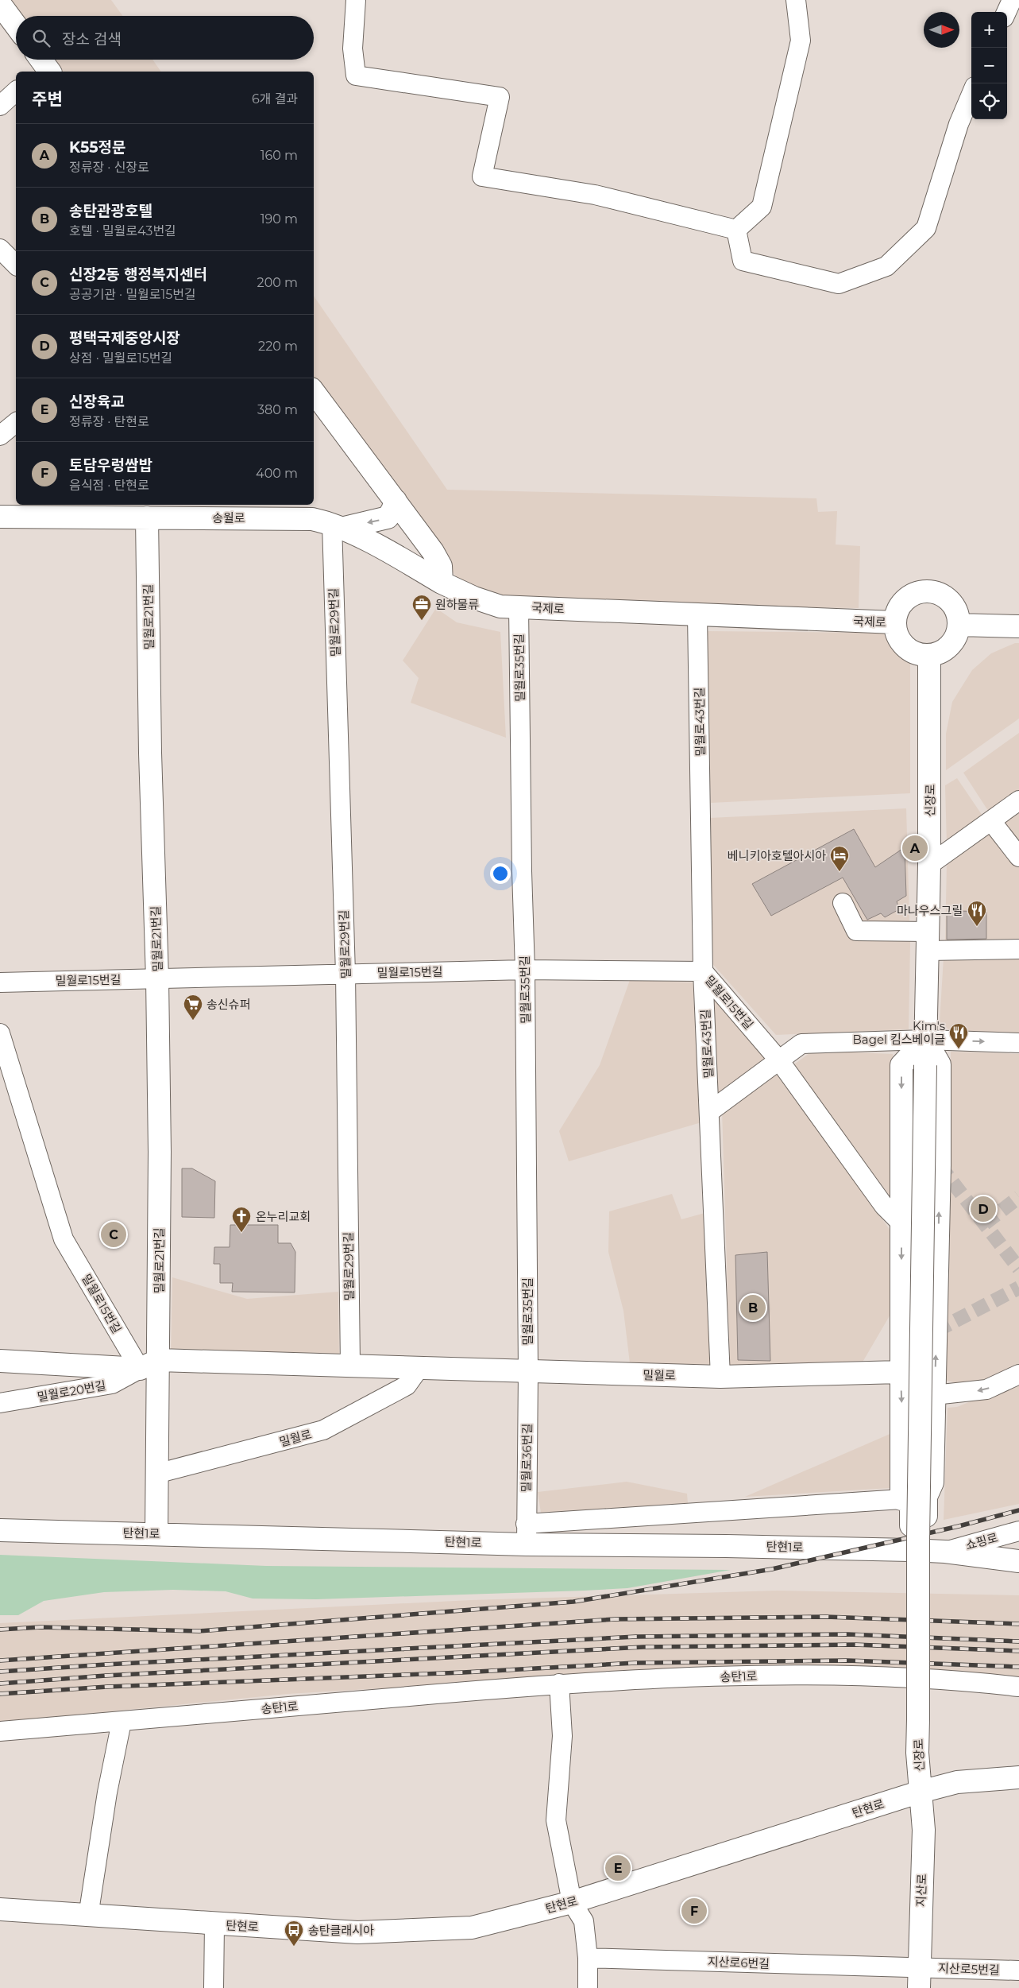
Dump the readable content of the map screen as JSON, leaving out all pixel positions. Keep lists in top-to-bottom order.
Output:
{
  "streets": {
    "street": [
      "송월로",
      "국제로",
      "밀월로21번길",
      "밀월로29번길",
      "밀월로35번길",
      "밀월로43번길",
      "신장로",
      "밀월로15번길",
      "밀월로",
      "밀월로20번길",
      "밀월로36번길",
      "탄현1로",
      "쇼핑로",
      "송탄1로",
      "탄현로",
      "지산로",
      "지산로6번길",
      "지산로5번길"
    ]
  },
  "crossings": [
    ["송월로", "국제로"],
    ["송월로", "밀월로21번길"],
    ["송월로", "밀월로29번길"],
    ["국제로", "밀월로35번길"],
    ["국제로", "밀월로43번길"],
    ["국제로", "신장로"],
    ["밀월로21번길", "밀월로15번길"],
    ["밀월로21번길", "밀월로"],
    ["밀월로21번길", "밀월로20번길"],
    ["밀월로29번길", "밀월로15번길"],
    ["밀월로29번길", "밀월로"],
    ["밀월로35번길", "밀월로15번길"],
    ["밀월로35번길", "밀월로"],
    ["밀월로35번길", "밀월로36번길"],
    ["밀월로43번길", "밀월로15번길"],
    ["밀월로43번길", "밀월로"],
    ["신장로", "탄현로"],
    ["신장로", "지산로"],
    ["밀월로15번길", "밀월로"],
    ["밀월로15번길", "밀월로20번길"],
    ["밀월로", "밀월로20번길"],
    ["밀월로", "밀월로36번길"],
    ["밀월로36번길", "탄현1로"],
    ["탄현1로", "쇼핑로"],
    ["탄현로", "지산로"],
    ["지산로", "지산로6번길"],
    ["지산로", "지산로5번길"],
    ["지산로6번길", "지산로5번길"]
  ],
  "places": {
    "office": ["원하물류"],
    "hotel": ["베니키아호텔아시아"],
    "restaurant": ["마나우스그릴", "Kim's Bagel 킴스베이글"],
    "supermarket": ["송신슈퍼"],
    "church": ["온누리교회"],
    "bus stop": ["송탄클래시아"]
  },
  "north": "right",
  "page": {
    "map_buttons": ["+", "−"],
    "search": "장소 검색",
    "heading": ["주변", "6개 결과"],
    "list": [
      {
        "mark": "A",
        "name": "K55정문",
        "note": "정류장 · 신장로",
        "value": "160 m"
      },
      {
        "mark": "B",
        "name": "송탄관광호텔",
        "note": "호텔 · 밀월로43번길",
        "value": "190 m"
      },
      {
        "mark": "C",
        "name": "신장2동 행정복지센터",
        "note": "공공기관 · 밀월로15번길",
        "value": "200 m"
      },
      {
        "mark": "D",
        "name": "평택국제중앙시장",
        "note": "상점 · 밀월로15번길",
        "value": "220 m"
      },
      {
        "mark": "E",
        "name": "신장육교",
        "note": "정류장 · 탄현로",
        "value": "380 m"
      },
      {
        "mark": "F",
        "name": "토담우렁쌈밥",
        "note": "음식점 · 탄현로",
        "value": "400 m"
      }
    ],
    "pins": [
      "A",
      "D",
      "C",
      "B",
      "E",
      "F"
    ]
  }
}
